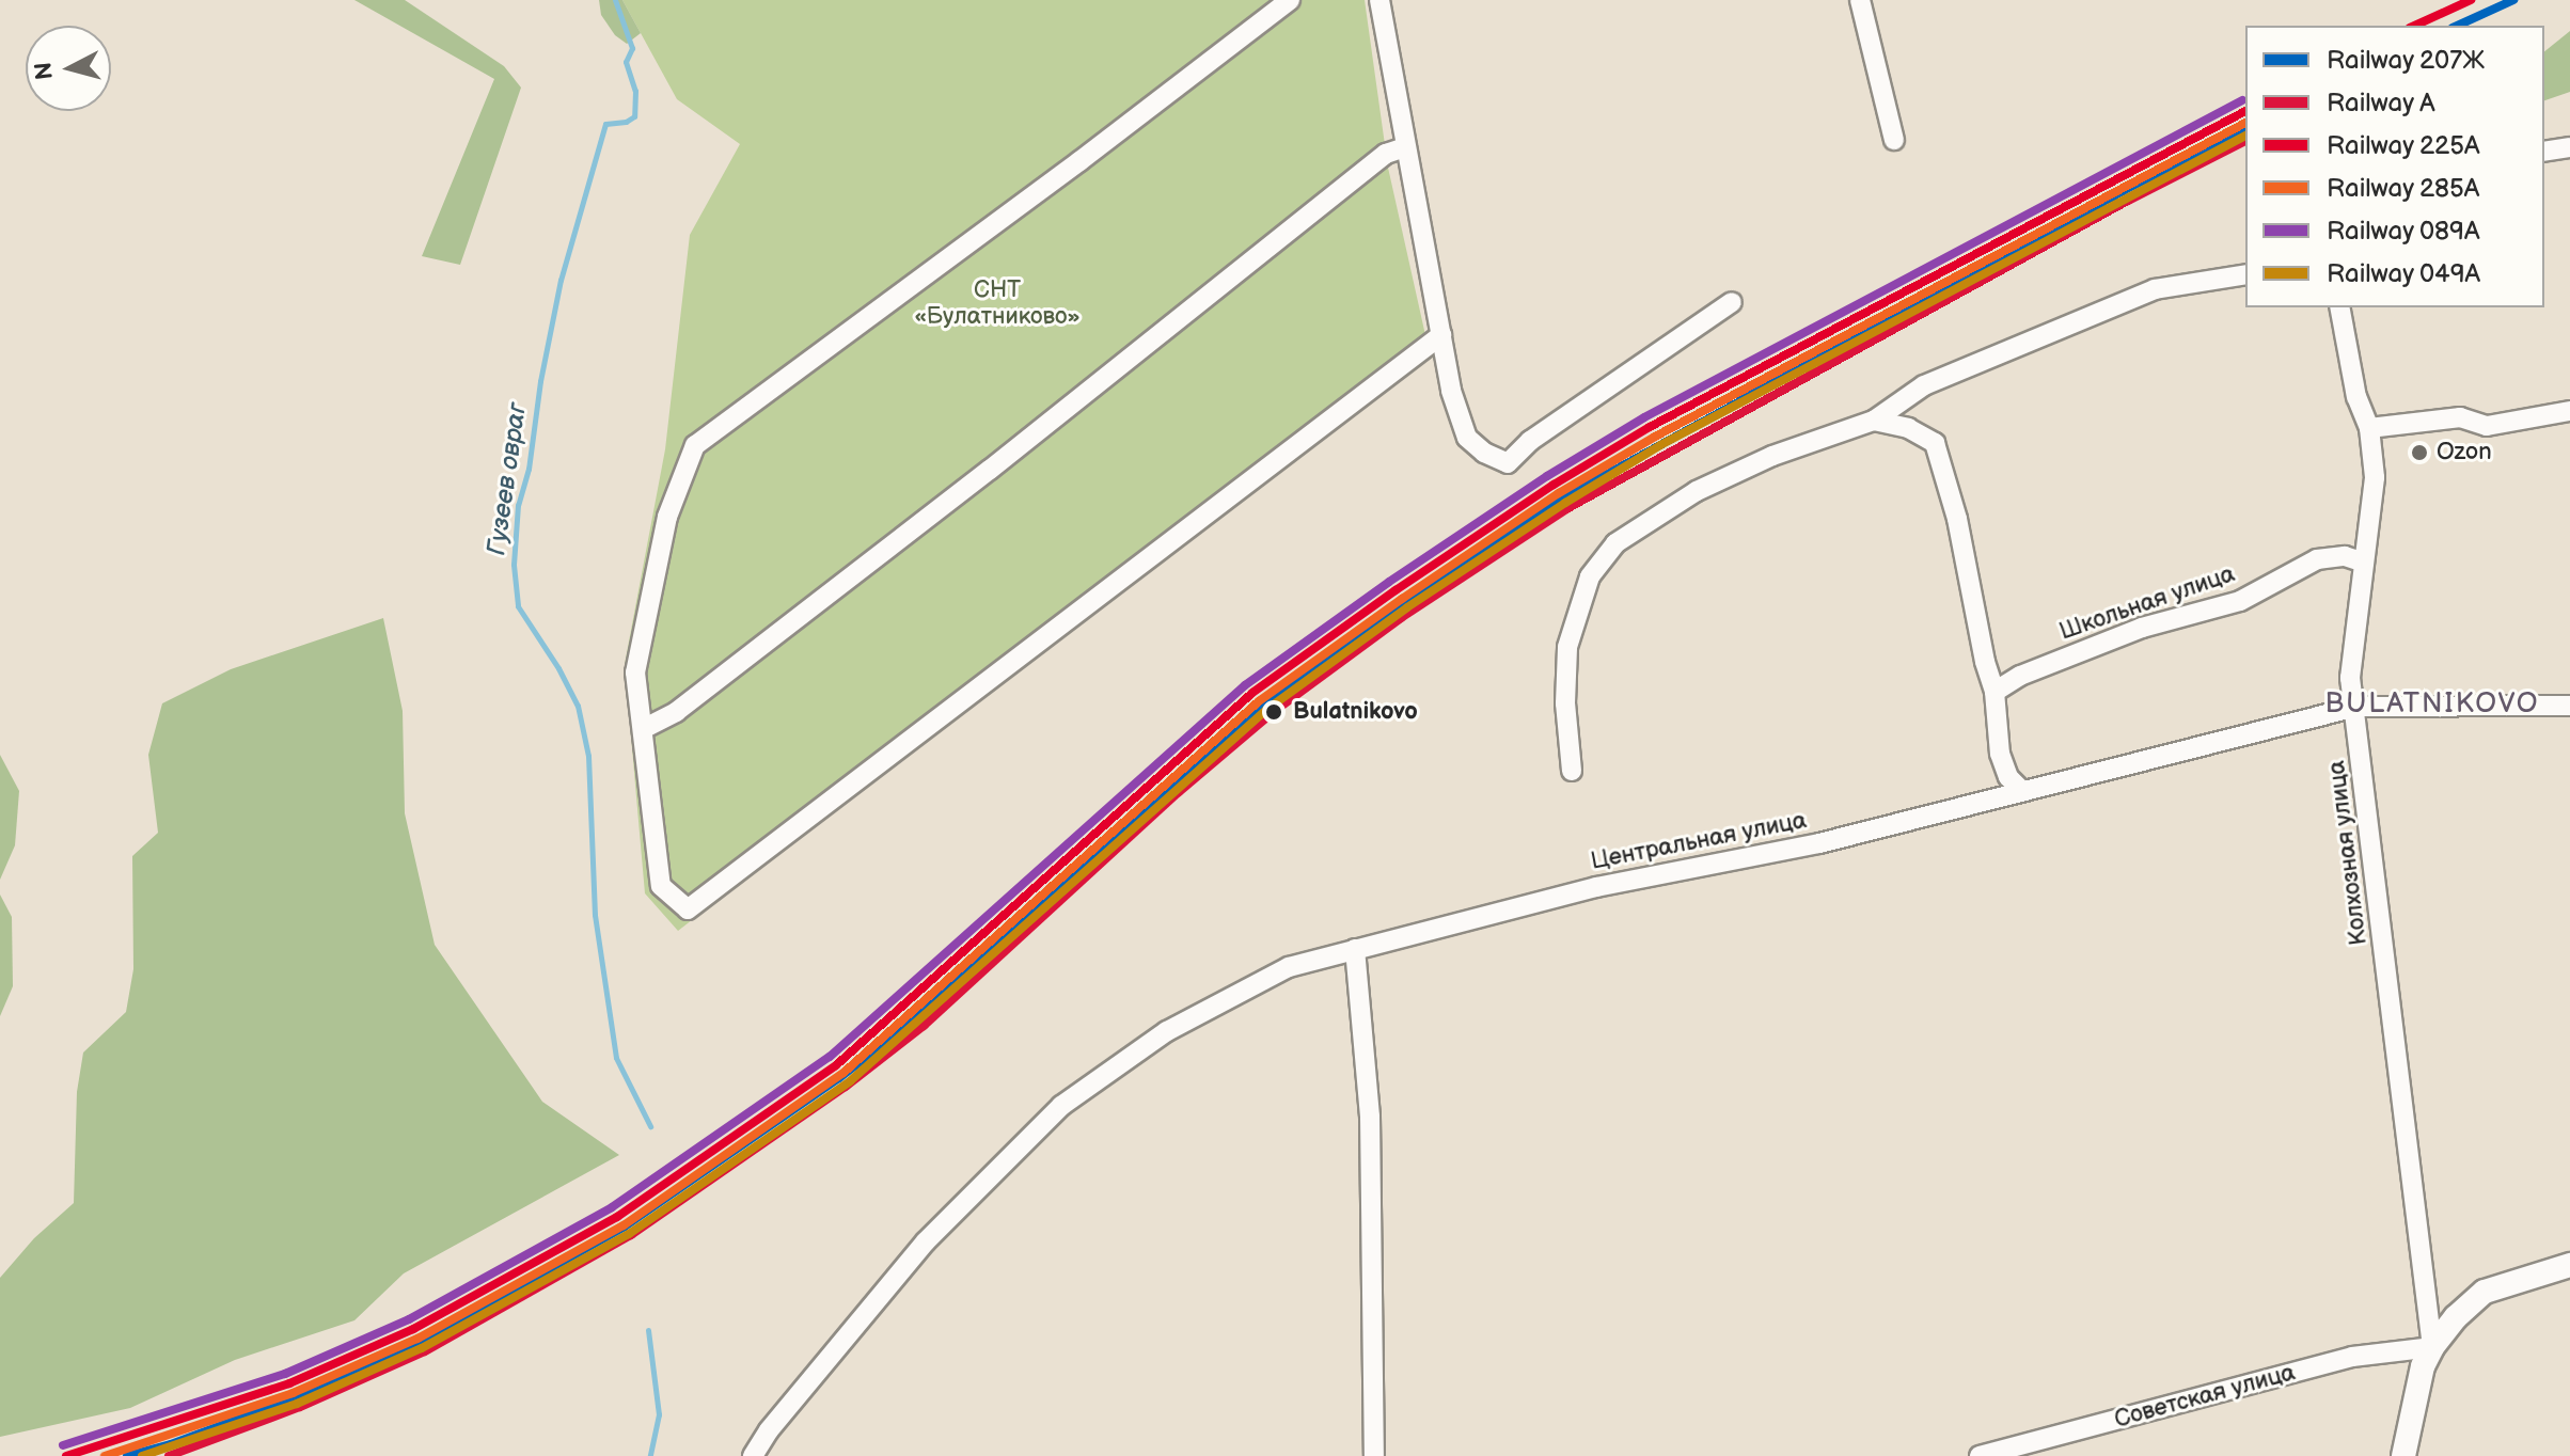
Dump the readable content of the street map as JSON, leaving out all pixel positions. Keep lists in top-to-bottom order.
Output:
{
  "streets": {
    "street": [
      "Школьная улица",
      "Центральная улица",
      "Колхозная улица",
      "Советская улица"
    ]
  },
  "crossings": [
    ["Школьная улица", "Колхозная улица"],
    ["Центральная улица", "Колхозная улица"],
    ["Колхозная улица", "Советская улица"]
  ],
  "districts": ["BULATNIKOVO"],
  "water": ["Гузеев овраг"],
  "parks": ["СНТ «Булатниково»"],
  "places": ["Ozon", "Bulatnikovo"],
  "lines": [
    "rail line 207Ж",
    "rail line 225А",
    "rail line 089А",
    "rail line 285А",
    "rail line 049А",
    "rail line A"
  ],
  "legend": [
    "Railway 207Ж",
    "Railway A",
    "Railway 225А",
    "Railway 285А",
    "Railway 089А",
    "Railway 049А"
  ],
  "north": "left"
}
